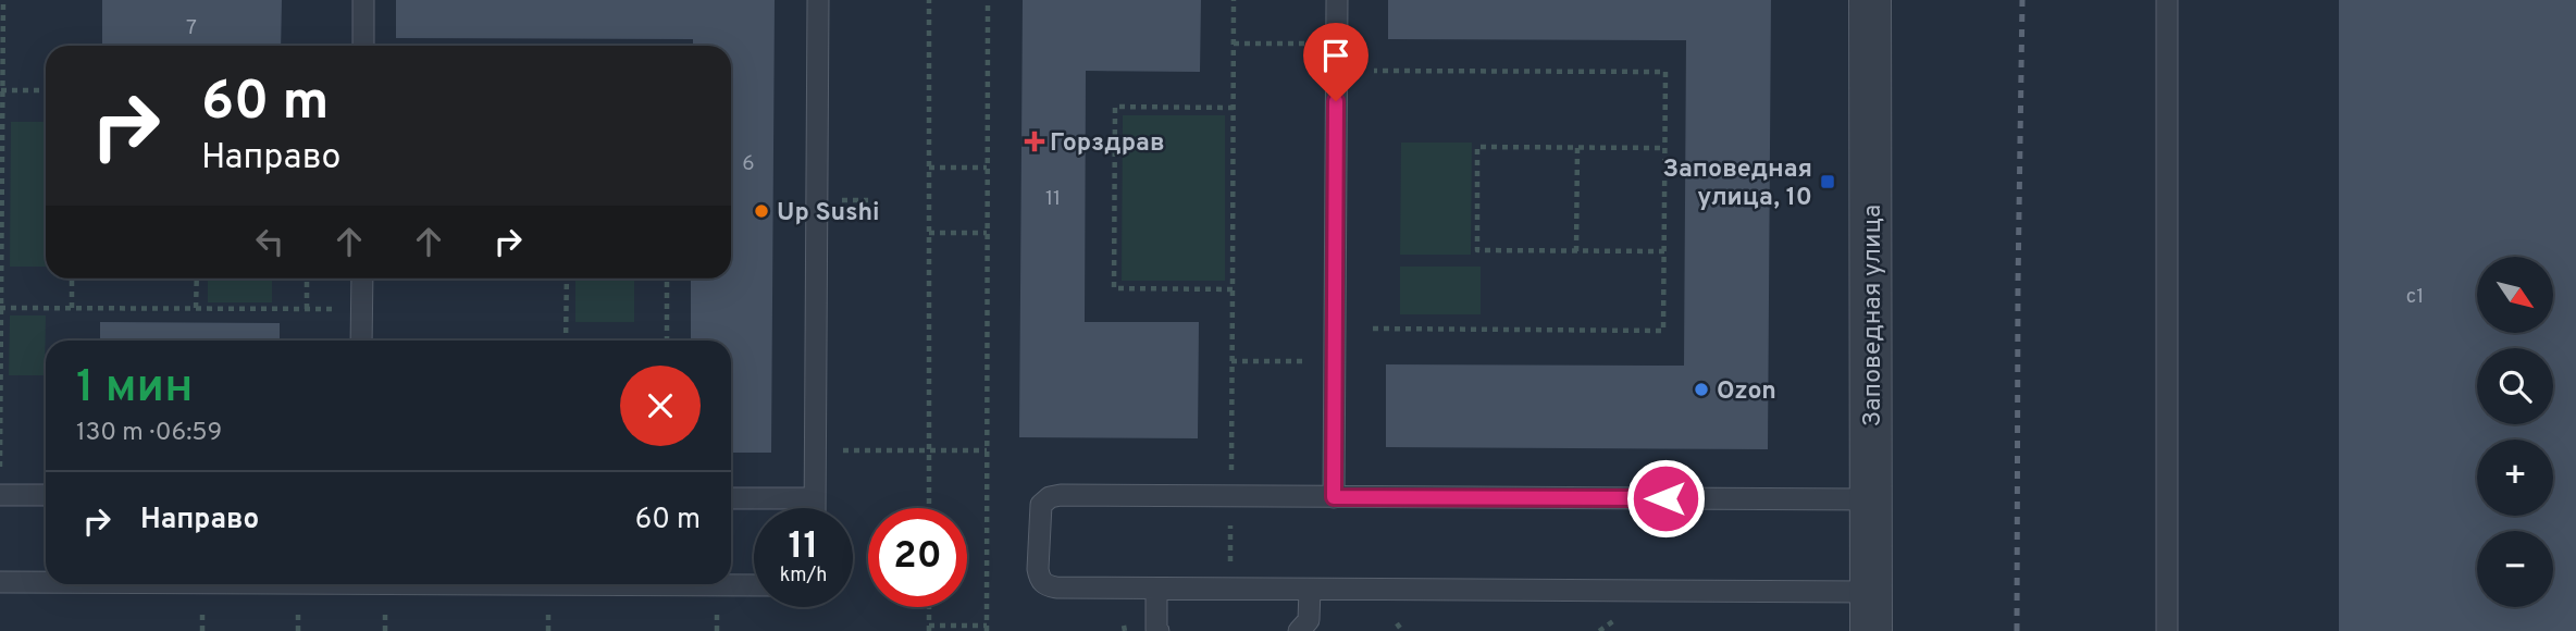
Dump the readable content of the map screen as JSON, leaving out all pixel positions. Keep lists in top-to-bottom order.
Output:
{
  "streets": {
    "street": ["Заповедная улица"]
  },
  "places": {
    "health": ["Горздрав"],
    "transit": ["Заповедная улица, 10"],
    "other": ["Up Sushi", "Ozon"]
  },
  "house_numbers": [
    "7",
    "6",
    "11",
    "с1"
  ],
  "north": "bottom right",
  "page": {
    "turn": ["60 m", "Направо"],
    "map_buttons": ["+", "−"],
    "heading": ["1 мин", "130 m · 06:59"],
    "list": [
      {
        "name": "Направо",
        "value": "60 m"
      }
    ],
    "speed": "11 km/h",
    "limit": "20"
  }
}
